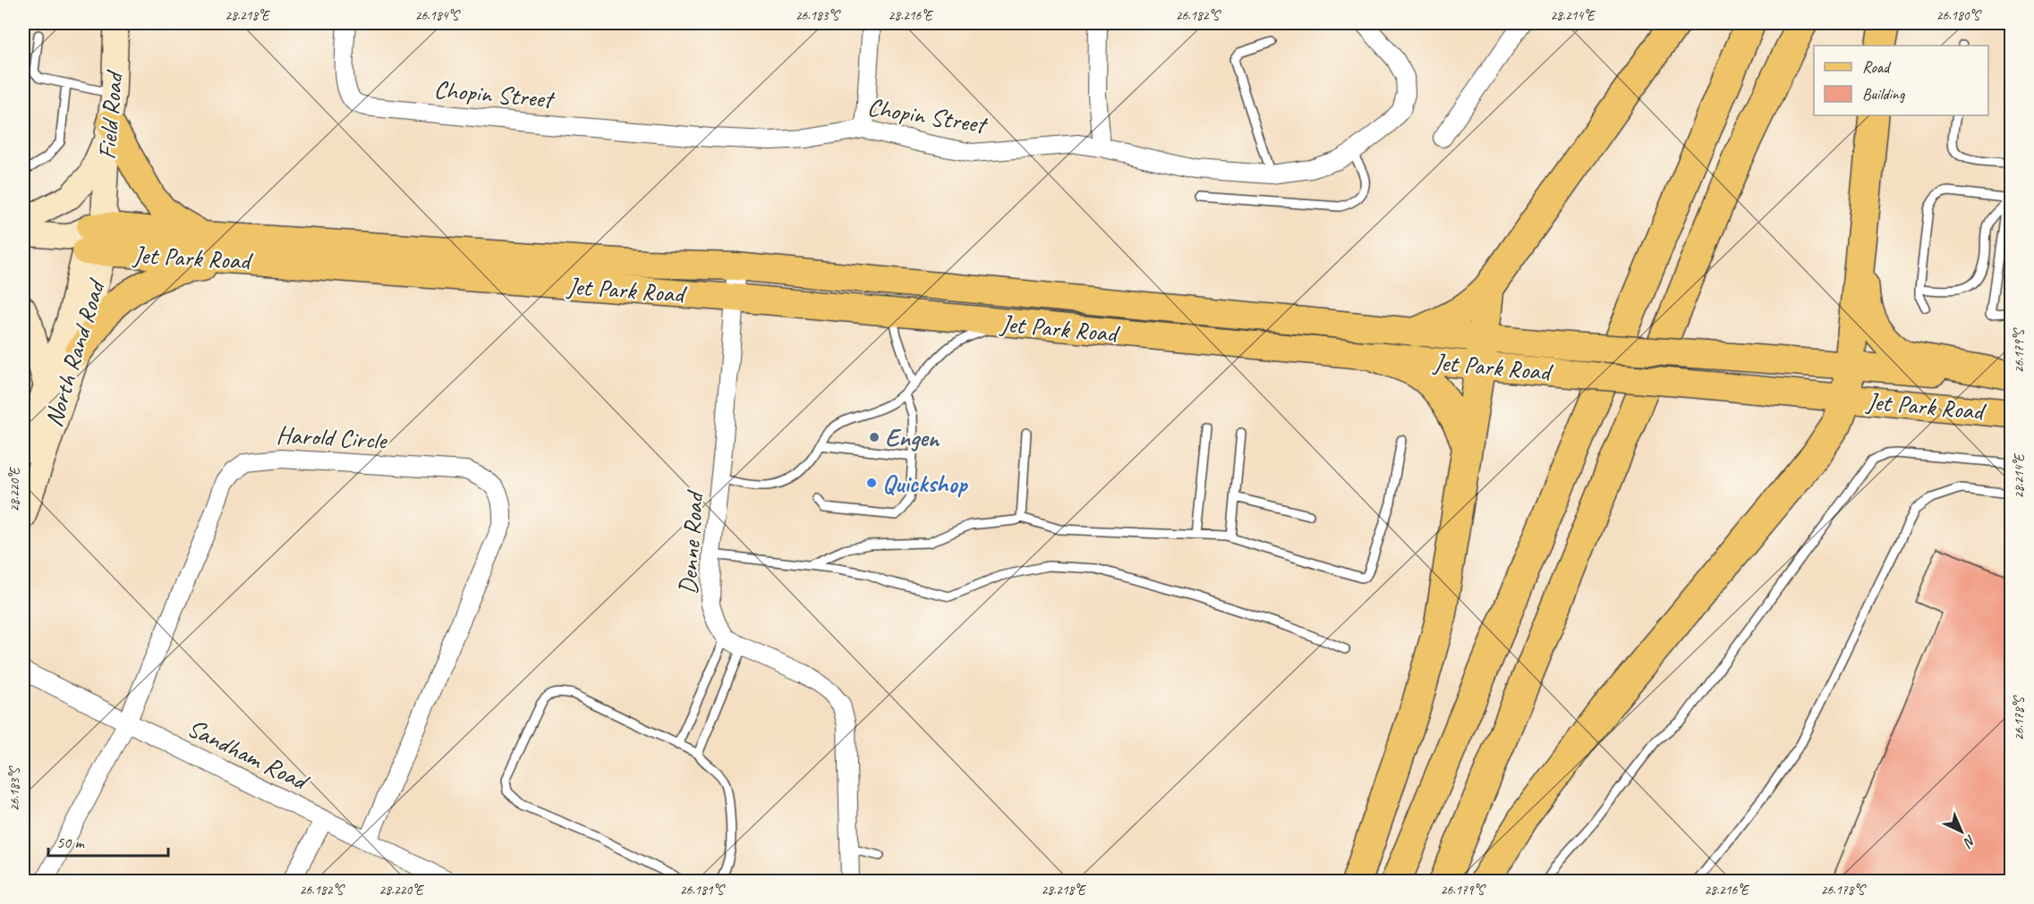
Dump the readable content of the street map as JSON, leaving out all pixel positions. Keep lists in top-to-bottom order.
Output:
{
  "streets": {
    "main road": ["Field Road", "Jet Park Road", "North Rand Road"],
    "street": [
      "Chopin Street",
      "Harold Circle",
      "Denne Road",
      "Sandham Road"
    ]
  },
  "crossings": [
    ["Field Road", "Jet Park Road"],
    ["Field Road", "North Rand Road"],
    ["Jet Park Road", "North Rand Road"],
    ["Jet Park Road", "Denne Road"],
    ["Harold Circle", "Sandham Road"]
  ],
  "places": ["Engen", "Quickshop"],
  "legend": ["Road", "Building"],
  "scale_bar": "50 m",
  "north": "bottom right",
  "coordinates": [
    "28.218°E",
    "26.184°S",
    "26.183°S",
    "28.216°E",
    "26.182°S",
    "28.214°E",
    "26.180°S",
    "26.179°S",
    "28.220°E",
    "26.178°S",
    "26.181°S"
  ]
}
